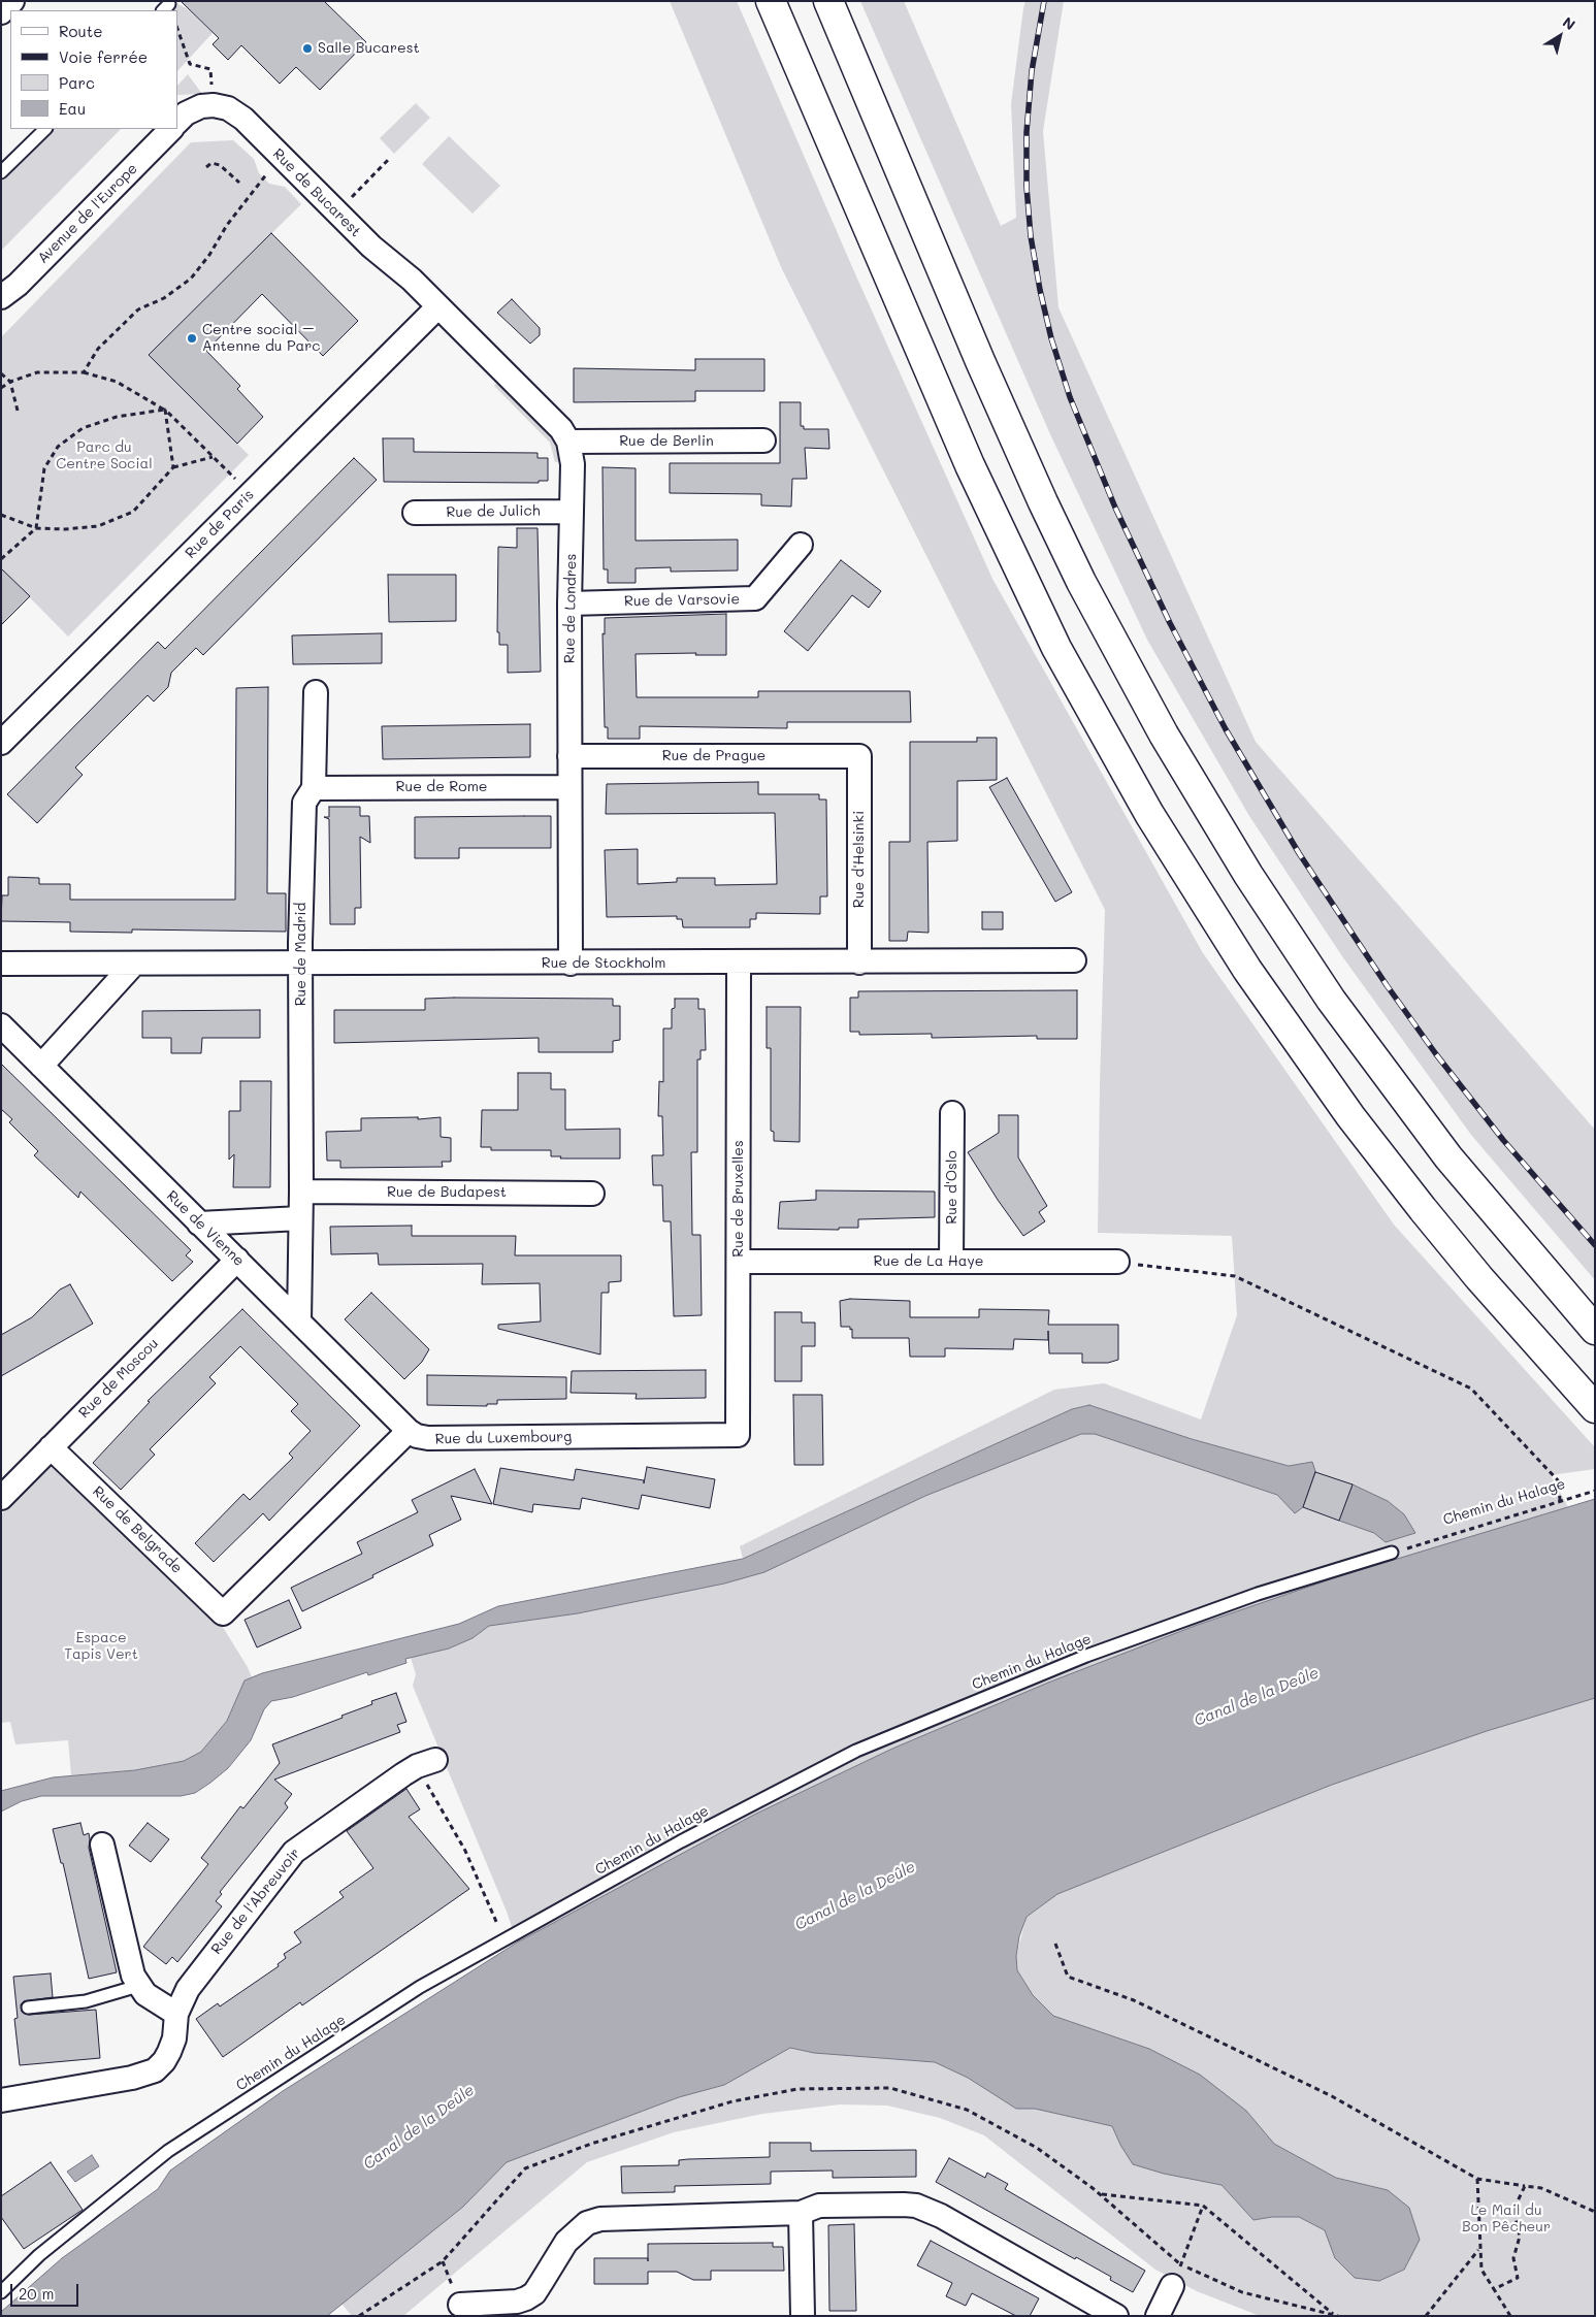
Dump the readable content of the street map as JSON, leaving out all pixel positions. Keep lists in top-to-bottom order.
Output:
{
  "streets": {
    "street": [
      "Rue de Bucarest",
      "Avenue de l'Europe",
      "Rue de Berlin",
      "Rue de Julich",
      "Rue de Paris",
      "Rue de Varsovie",
      "Rue de Londres",
      "Rue de Prague",
      "Rue de Rome",
      "Rue d'Helsinki",
      "Rue de Madrid",
      "Rue de Stockholm",
      "Rue d'Oslo",
      "Rue de Budapest",
      "Rue de Bruxelles",
      "Rue de Vienne",
      "Rue de La Haye",
      "Rue de Moscou",
      "Rue du Luxembourg",
      "Rue de Belgrade",
      "Rue de l'Abreuvoir"
    ],
    "lane": ["Chemin du Halage"]
  },
  "crossings": [
    ["Rue de Bucarest", "Rue de Paris"],
    ["Rue de Bucarest", "Rue de Londres"],
    ["Rue de Berlin", "Rue de Londres"],
    ["Rue de Julich", "Rue de Londres"],
    ["Rue de Paris", "Rue de Londres"],
    ["Rue de Varsovie", "Rue de Londres"],
    ["Rue de Londres", "Rue de Prague"],
    ["Rue de Londres", "Rue de Rome"],
    ["Rue de Londres", "Rue de Stockholm"],
    ["Rue de Prague", "Rue d'Helsinki"],
    ["Rue de Rome", "Rue de Madrid"],
    ["Rue d'Helsinki", "Rue de Stockholm"],
    ["Rue de Madrid", "Rue de Stockholm"],
    ["Rue de Madrid", "Rue de Budapest"],
    ["Rue de Madrid", "Rue de Vienne"],
    ["Rue de Stockholm", "Rue de Bruxelles"],
    ["Rue d'Oslo", "Rue de La Haye"],
    ["Rue de Bruxelles", "Rue de La Haye"],
    ["Rue de Bruxelles", "Rue du Luxembourg"],
    ["Rue de Vienne", "Rue de Moscou"],
    ["Rue de Vienne", "Rue du Luxembourg"],
    ["Rue de Vienne", "Rue de Belgrade"],
    ["Rue de Moscou", "Rue de Belgrade"],
    ["Rue du Luxembourg", "Rue de Belgrade"]
  ],
  "water": ["Canal de la Deûle"],
  "parks": ["Parc du Centre Social", "Espace Tapis Vert", "Le Mail du Bon Pêcheur"],
  "places": ["Salle Bucarest", "Centre social – Antenne du Parc"],
  "legend": [
    "Route",
    "Voie ferrée",
    "Parc",
    "Eau"
  ],
  "scale_bar": "20 m",
  "north": "top right"
}
